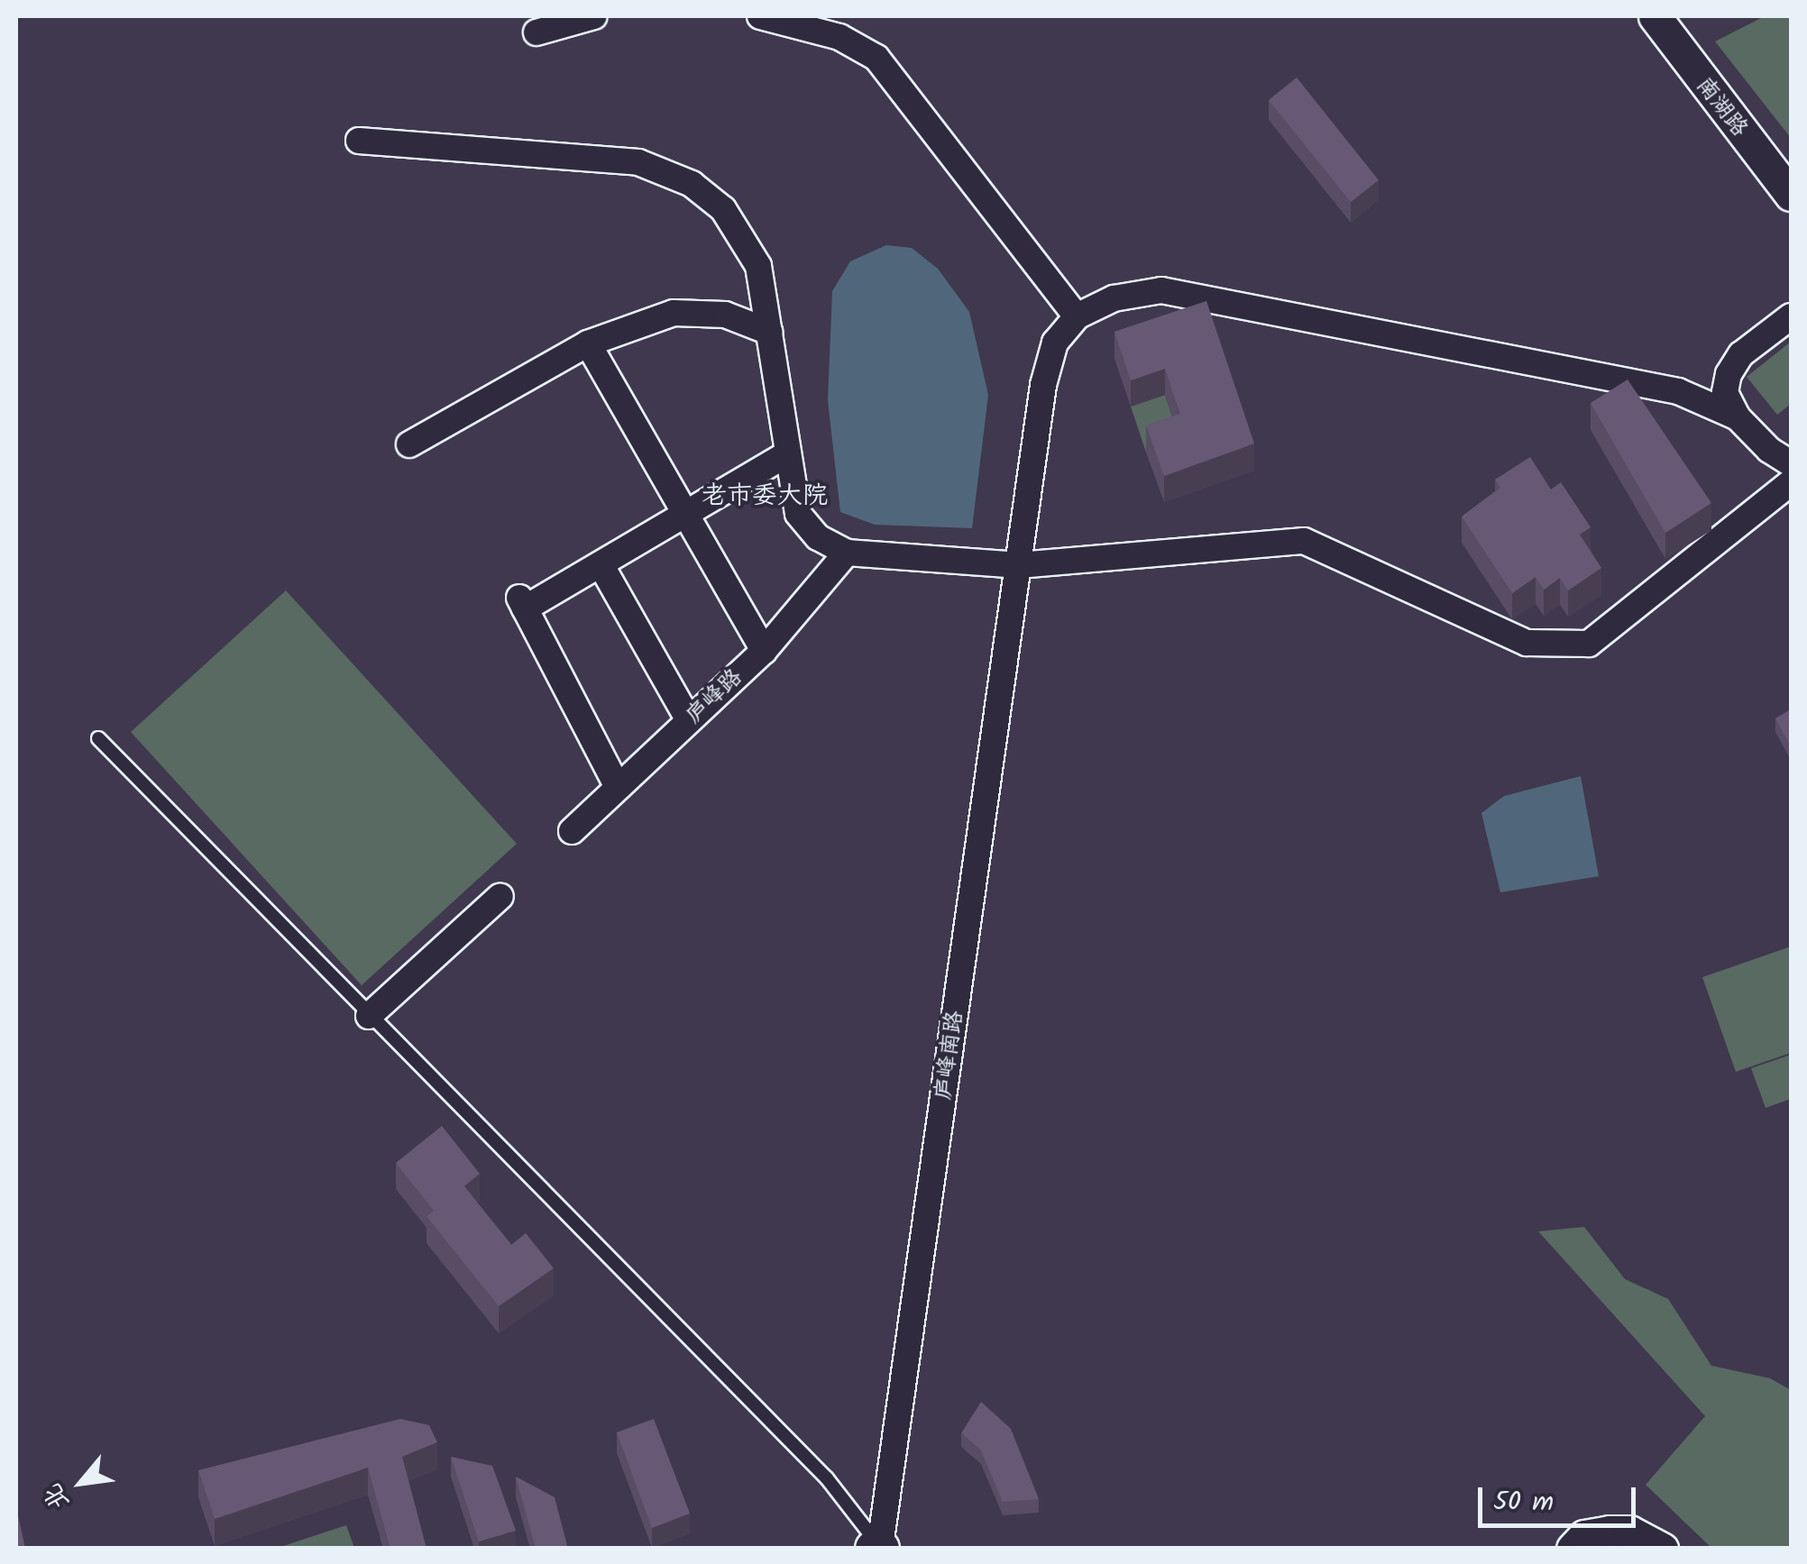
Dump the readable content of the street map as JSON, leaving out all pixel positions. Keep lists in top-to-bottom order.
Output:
{
  "streets": {
    "street": ["南湖路", "庐峰路", "庐峰南路"]
  },
  "districts": ["老市委大院"],
  "scale_bar": "50 m",
  "north": "bottom left"
}
